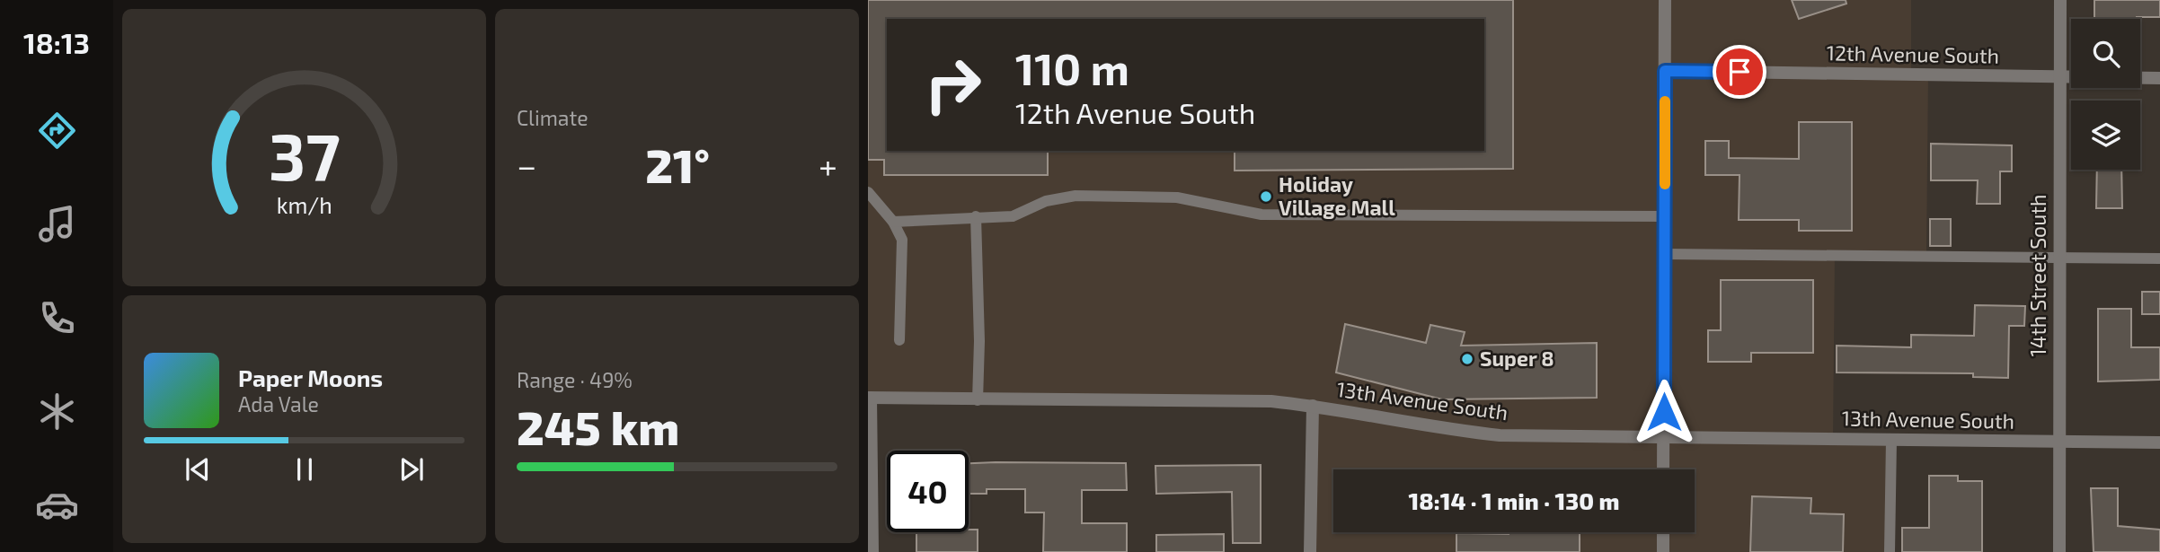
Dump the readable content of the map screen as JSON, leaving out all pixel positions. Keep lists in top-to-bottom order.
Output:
{
  "streets": {
    "street": ["12th Avenue South", "14th Street South", "13th Avenue South"]
  },
  "crossings": [
    ["12th Avenue South", "14th Street South"],
    ["14th Street South", "13th Avenue South"]
  ],
  "places": ["Holiday Village Mall", "Super 8"],
  "page": {
    "tabs": "18:13",
    "tile": [
      "Climate",
      ["Range · 49%", "245 km"]
    ],
    "turn": ["110 m", "12th Avenue South"],
    "heat": ["−", "21°", "+"],
    "song": ["Paper Moons", "Ada Vale"],
    "limit": "40",
    "trip": "18:14 · 1 min · 130 m",
    "gauge": ["37", "km/h"]
  }
}
